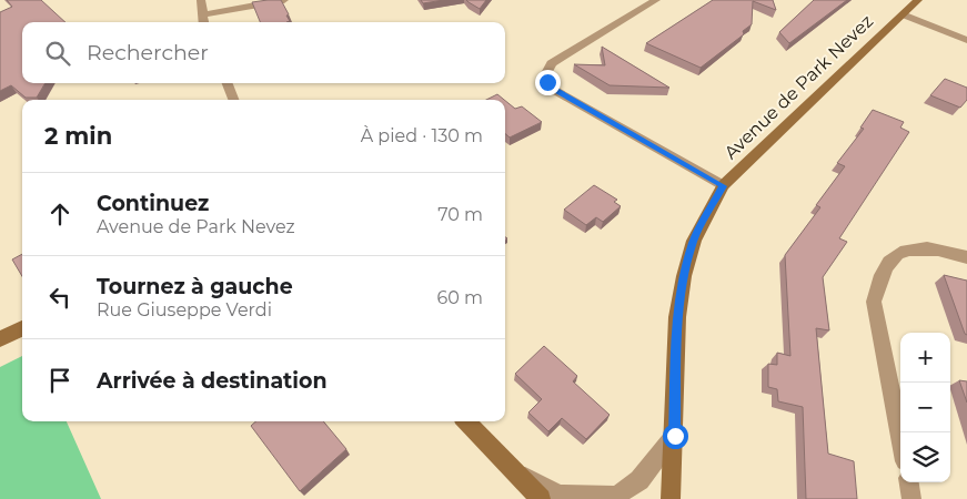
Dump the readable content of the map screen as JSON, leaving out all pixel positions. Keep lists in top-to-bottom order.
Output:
{
  "streets": {
    "main road": ["Avenue de Park Nevez"]
  },
  "page": {
    "search": "Rechercher",
    "heading": ["2 min", "À pied · 130 m"],
    "list": [
      ["Continuez", "Avenue de Park Nevez", "70 m"],
      ["Tournez à gauche", "Rue Giuseppe Verdi", "60 m"],
      "Arrivée à destination"
    ],
    "map_buttons": ["+", "−"]
  }
}
